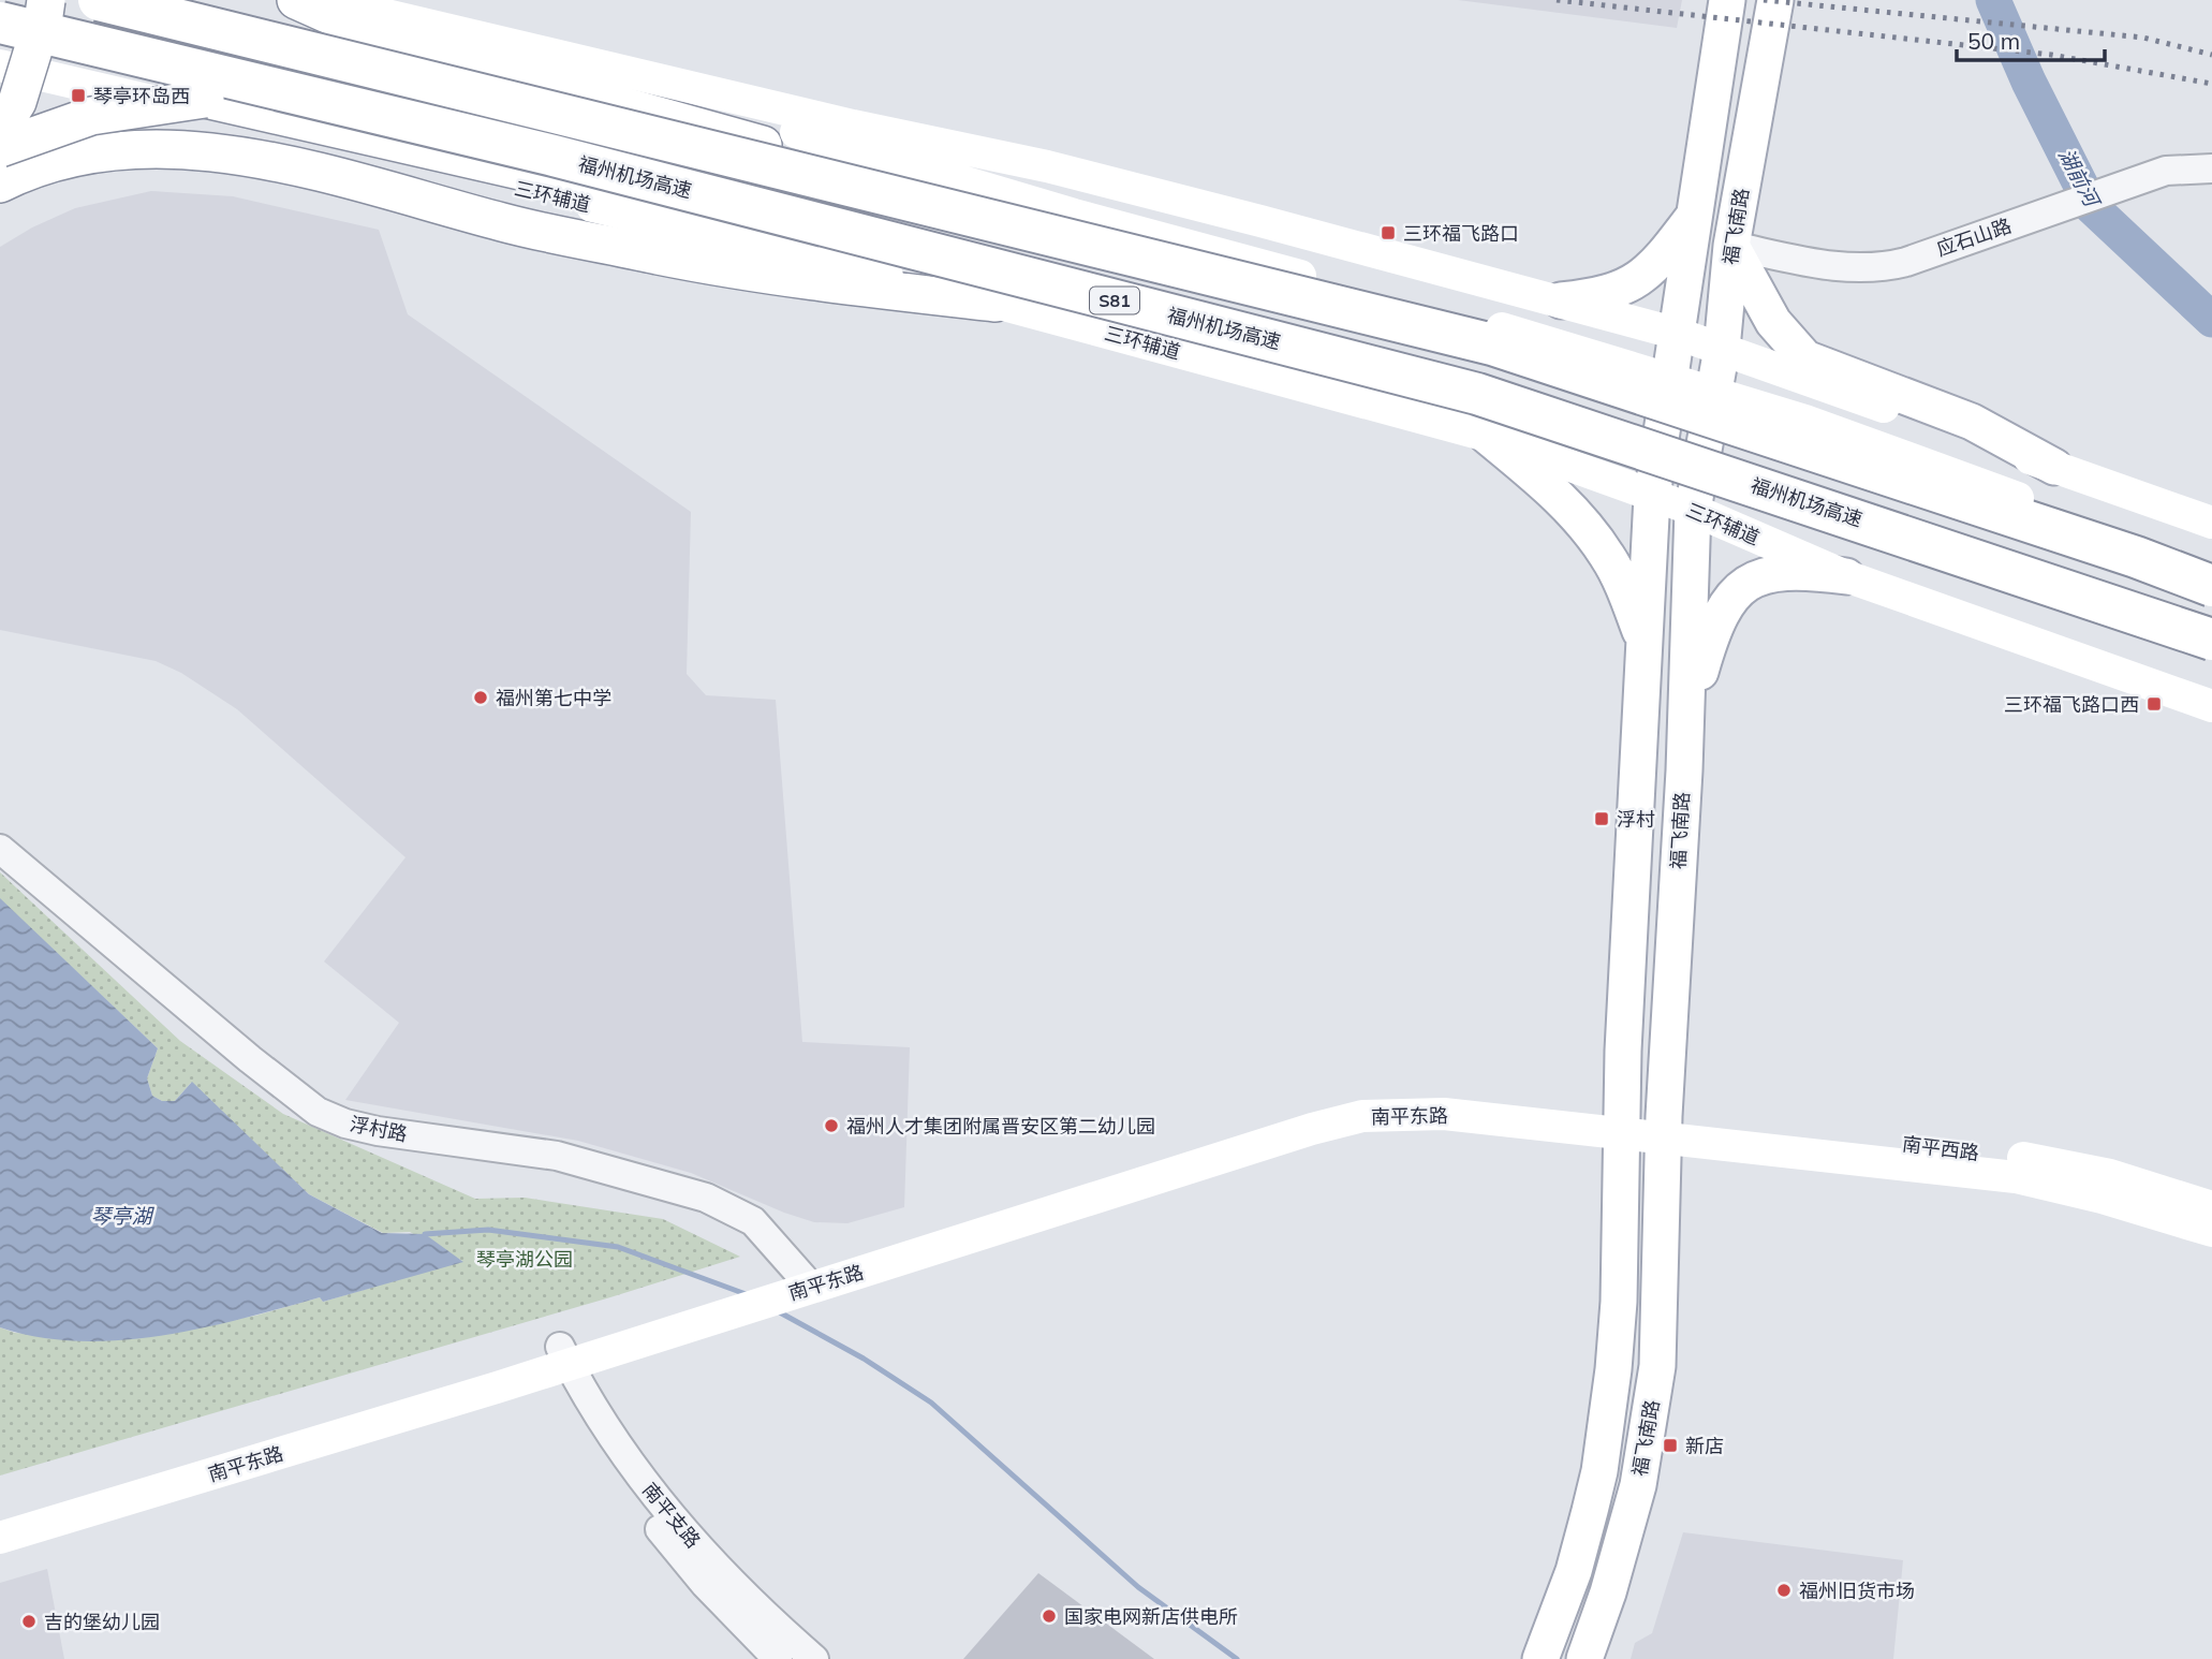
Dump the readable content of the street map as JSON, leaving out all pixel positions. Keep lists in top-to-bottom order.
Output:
{
  "streets": {
    "highway": ["福州机场高速", "S81"],
    "main road": [
      "三环辅道",
      "福飞南路",
      "南平东路",
      "南平西路"
    ],
    "street": ["应石山路", "浮村路", "南平支路"]
  },
  "crossings": [
    ["三环辅道", "福飞南路"],
    ["福飞南路", "应石山路"],
    ["福飞南路", "南平东路"],
    ["福飞南路", "南平西路"],
    ["南平东路", "浮村路"],
    ["南平东路", "南平西路"],
    ["南平东路", "南平支路"]
  ],
  "water": ["湖前河", "琴亭湖"],
  "parks": ["琴亭湖公园"],
  "places": {
    "transit": [
      "琴亭环岛西",
      "三环福飞路口",
      "三环福飞路口西",
      "浮村",
      "新店"
    ],
    "other": [
      "福州第七中学",
      "福州人才集团附属晋安区第二幼儿园",
      "福州旧货市场",
      "国家电网新店供电所",
      "吉的堡幼儿园"
    ]
  },
  "scale_bar": "50 m"
}
